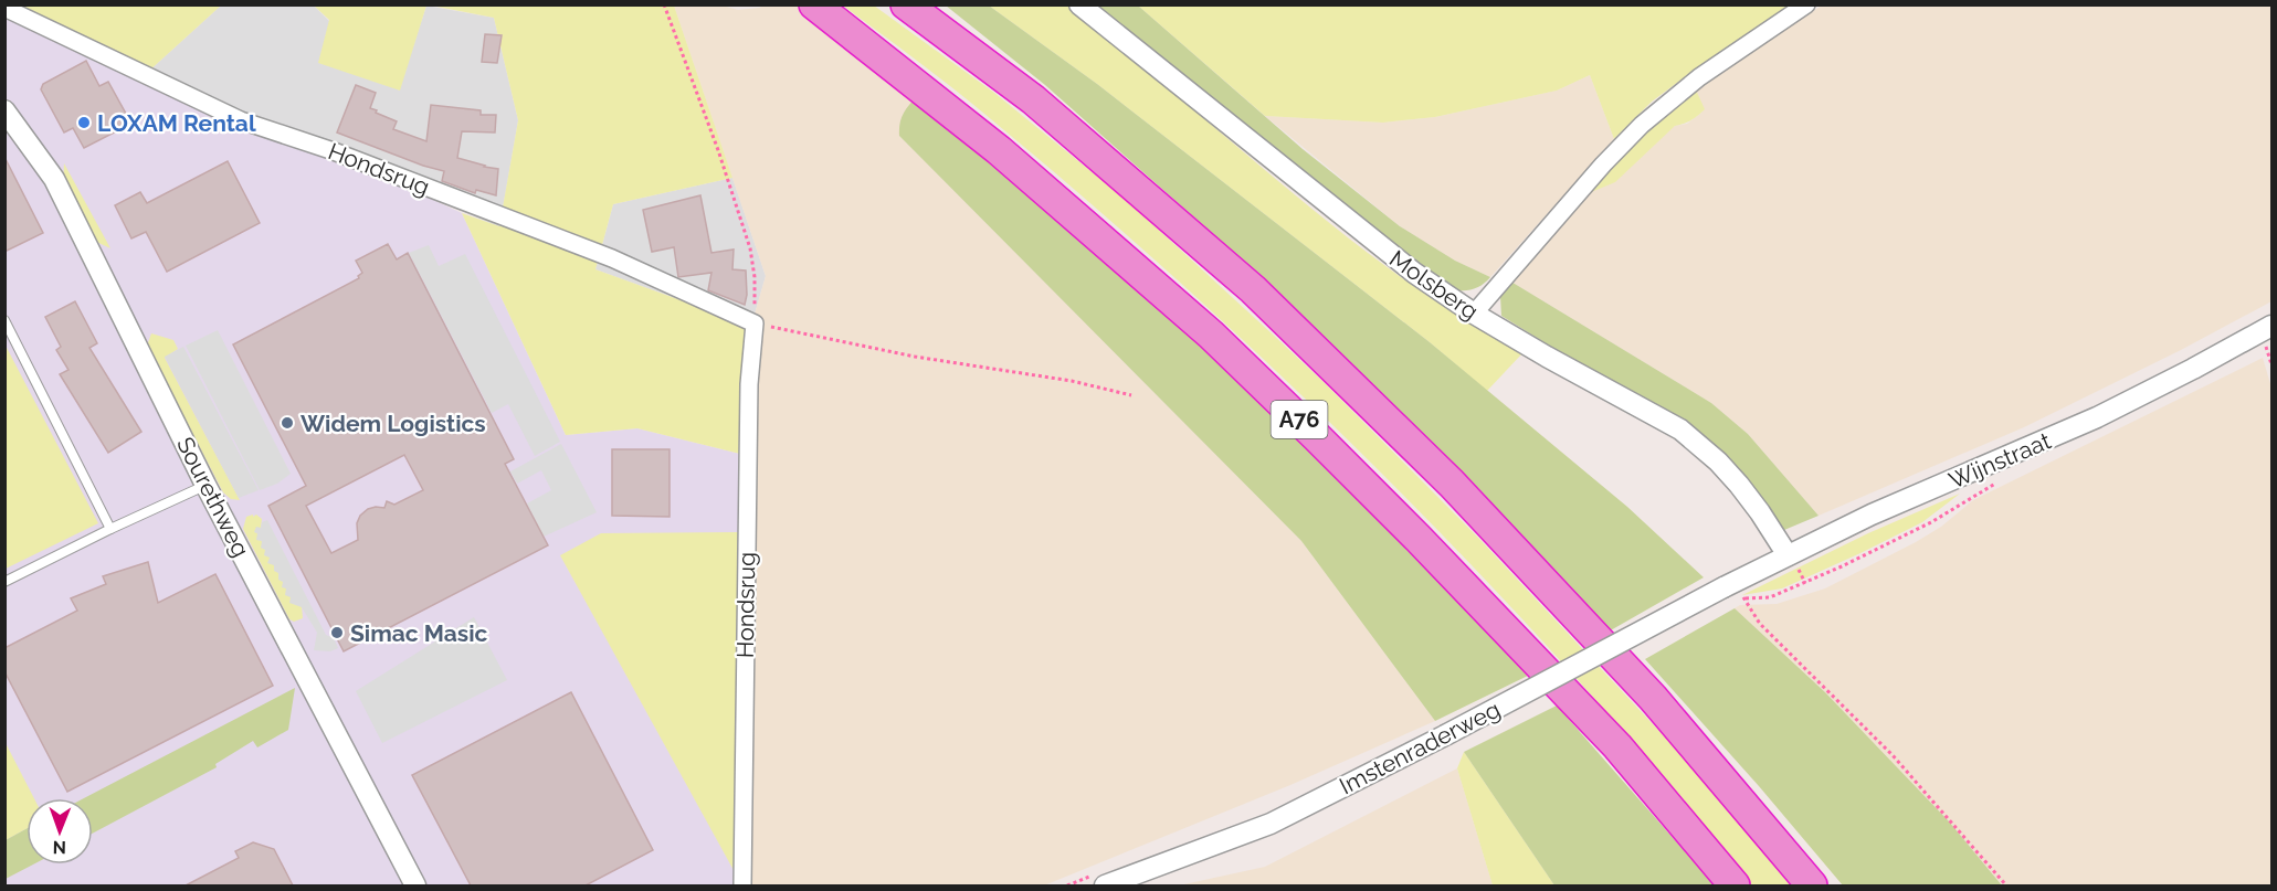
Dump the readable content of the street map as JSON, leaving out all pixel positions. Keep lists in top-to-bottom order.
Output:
{
  "streets": {
    "highway": ["A76"],
    "street": [
      "Hondsrug",
      "Molsberg",
      "Wijnstraat",
      "Sourethweg",
      "Imstenraderweg"
    ]
  },
  "crossings": [
    ["Molsberg", "Wijnstraat"],
    ["Wijnstraat", "Imstenraderweg"]
  ],
  "places": ["LOXAM Rental", "Widem Logistics", "Simac Masic"],
  "north": "bottom"
}
